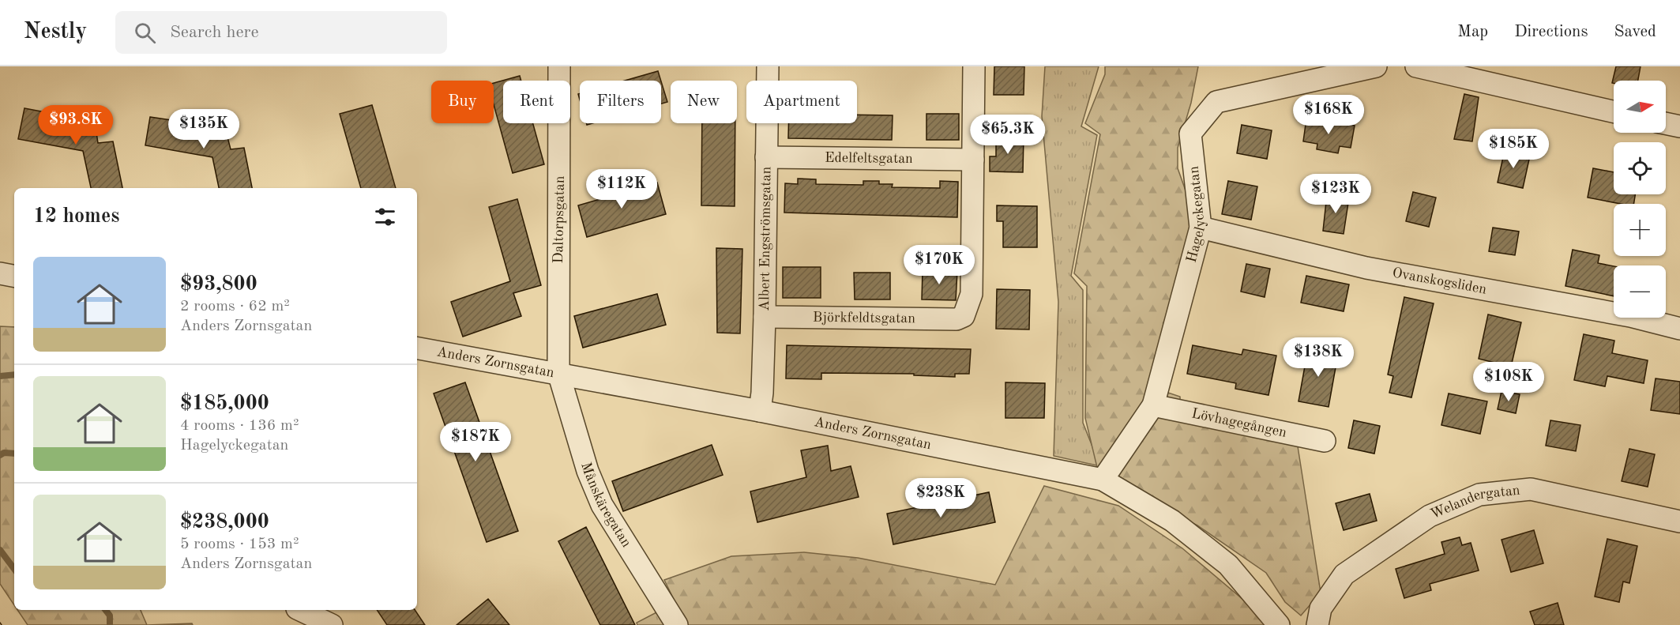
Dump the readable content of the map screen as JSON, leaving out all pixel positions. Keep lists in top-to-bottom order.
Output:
{
  "streets": {
    "street": [
      "Edelfeltsgatan",
      "Hagelyckegatan",
      "Daltorpsgatan",
      "Albert Engströmsgatan",
      "Ovanskogsliden",
      "Björkfeldtsgatan",
      "Anders Zornsgatan",
      "Lövhagegången",
      "Månskäregatan",
      "Welandergatan"
    ]
  },
  "crossings": [
    ["Edelfeltsgatan", "Albert Engströmsgatan"],
    ["Edelfeltsgatan", "Björkfeldtsgatan"],
    ["Hagelyckegatan", "Ovanskogsliden"],
    ["Hagelyckegatan", "Anders Zornsgatan"],
    ["Hagelyckegatan", "Lövhagegången"],
    ["Daltorpsgatan", "Anders Zornsgatan"],
    ["Daltorpsgatan", "Månskäregatan"],
    ["Albert Engströmsgatan", "Björkfeldtsgatan"],
    ["Albert Engströmsgatan", "Anders Zornsgatan"],
    ["Anders Zornsgatan", "Månskäregatan"]
  ],
  "north": "right",
  "page": {
    "header": "Nestly",
    "search": "Search here",
    "nav": ["Map", "Directions", "Saved"],
    "map_buttons": ["+", "−"],
    "chip": [
      "Buy",
      "Rent",
      "Filters",
      "New",
      "Apartment"
    ],
    "price": [
      "$168K",
      "$93.8K",
      "$135K",
      "$65.3K",
      "$185K",
      "$112K",
      "$123K",
      "$170K",
      "$138K",
      "$108K",
      "$187K",
      "$238K"
    ],
    "heading": "12 homes",
    "list": [
      {
        "name": "$93,800",
        "note": "2 rooms · 62 m² · Anders Zornsgatan"
      },
      {
        "name": "$185,000",
        "note": "4 rooms · 136 m² · Hagelyckegatan"
      },
      {
        "name": "$238,000",
        "note": "5 rooms · 153 m² · Anders Zornsgatan"
      }
    ]
  }
}
